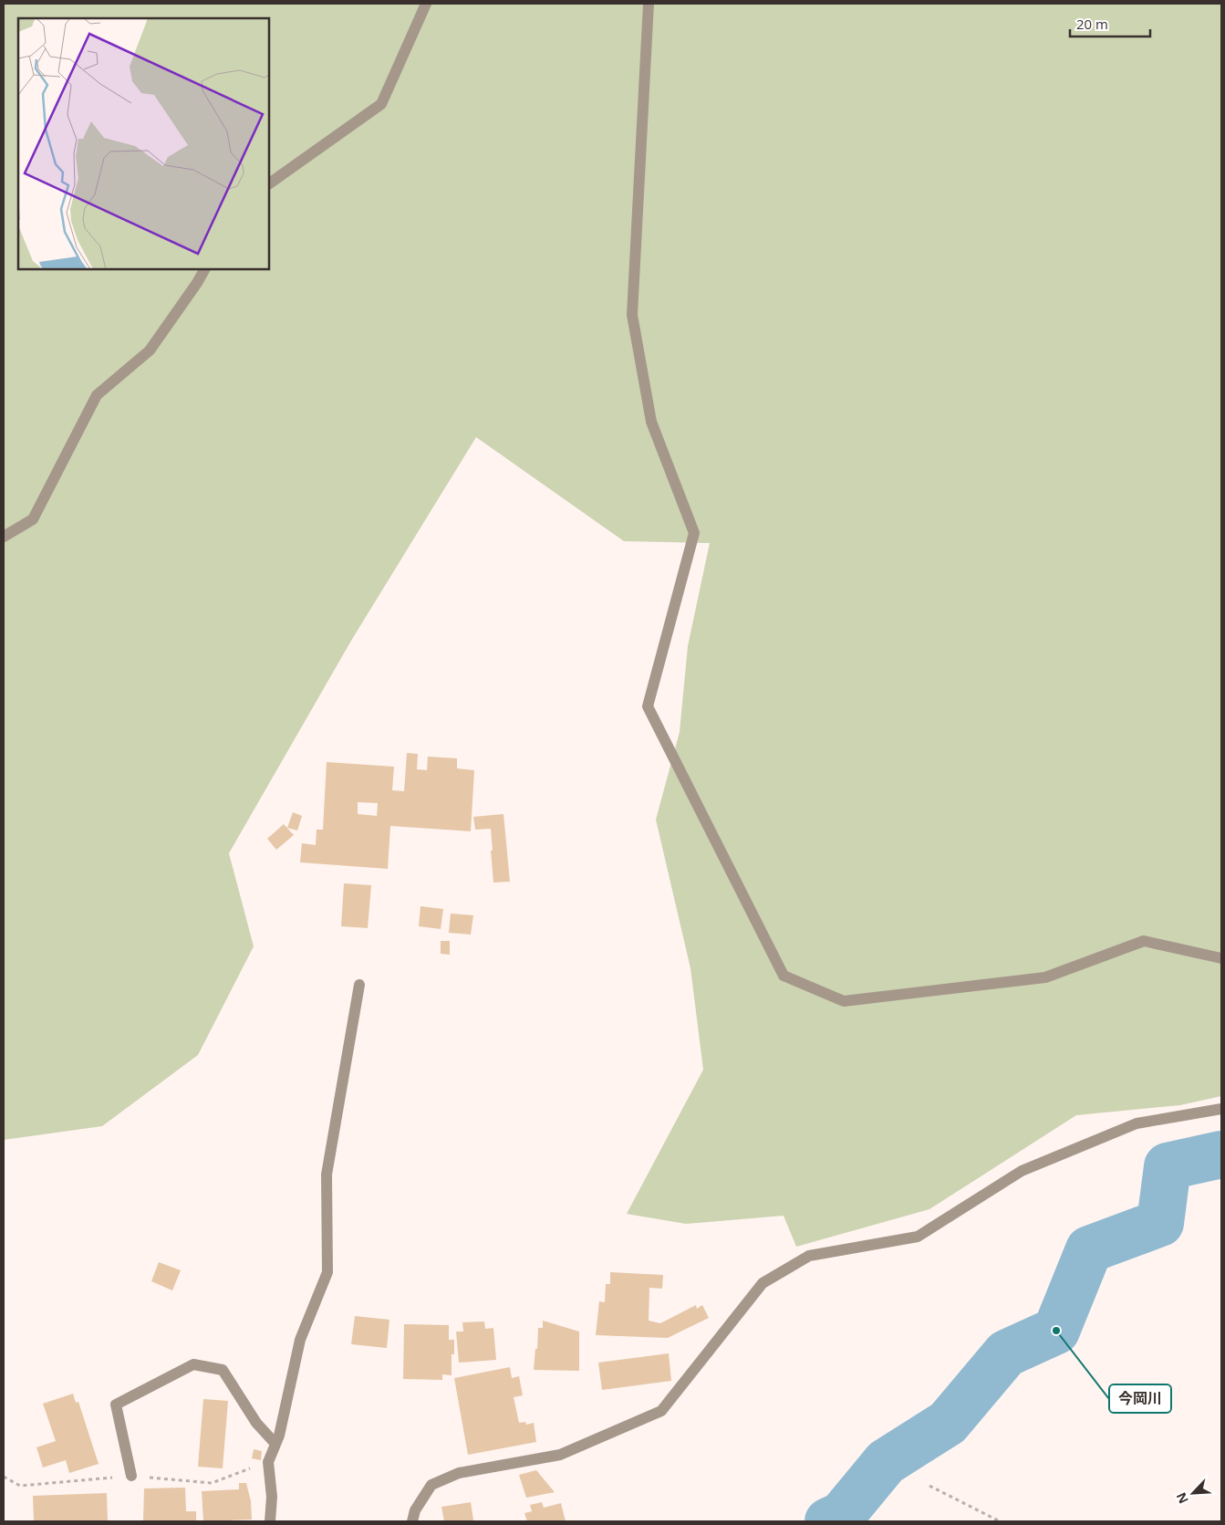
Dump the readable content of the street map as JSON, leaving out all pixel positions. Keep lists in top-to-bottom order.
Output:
{
  "places": ["今岡川"],
  "scale_bar": "20 m",
  "north": "bottom left"
}
